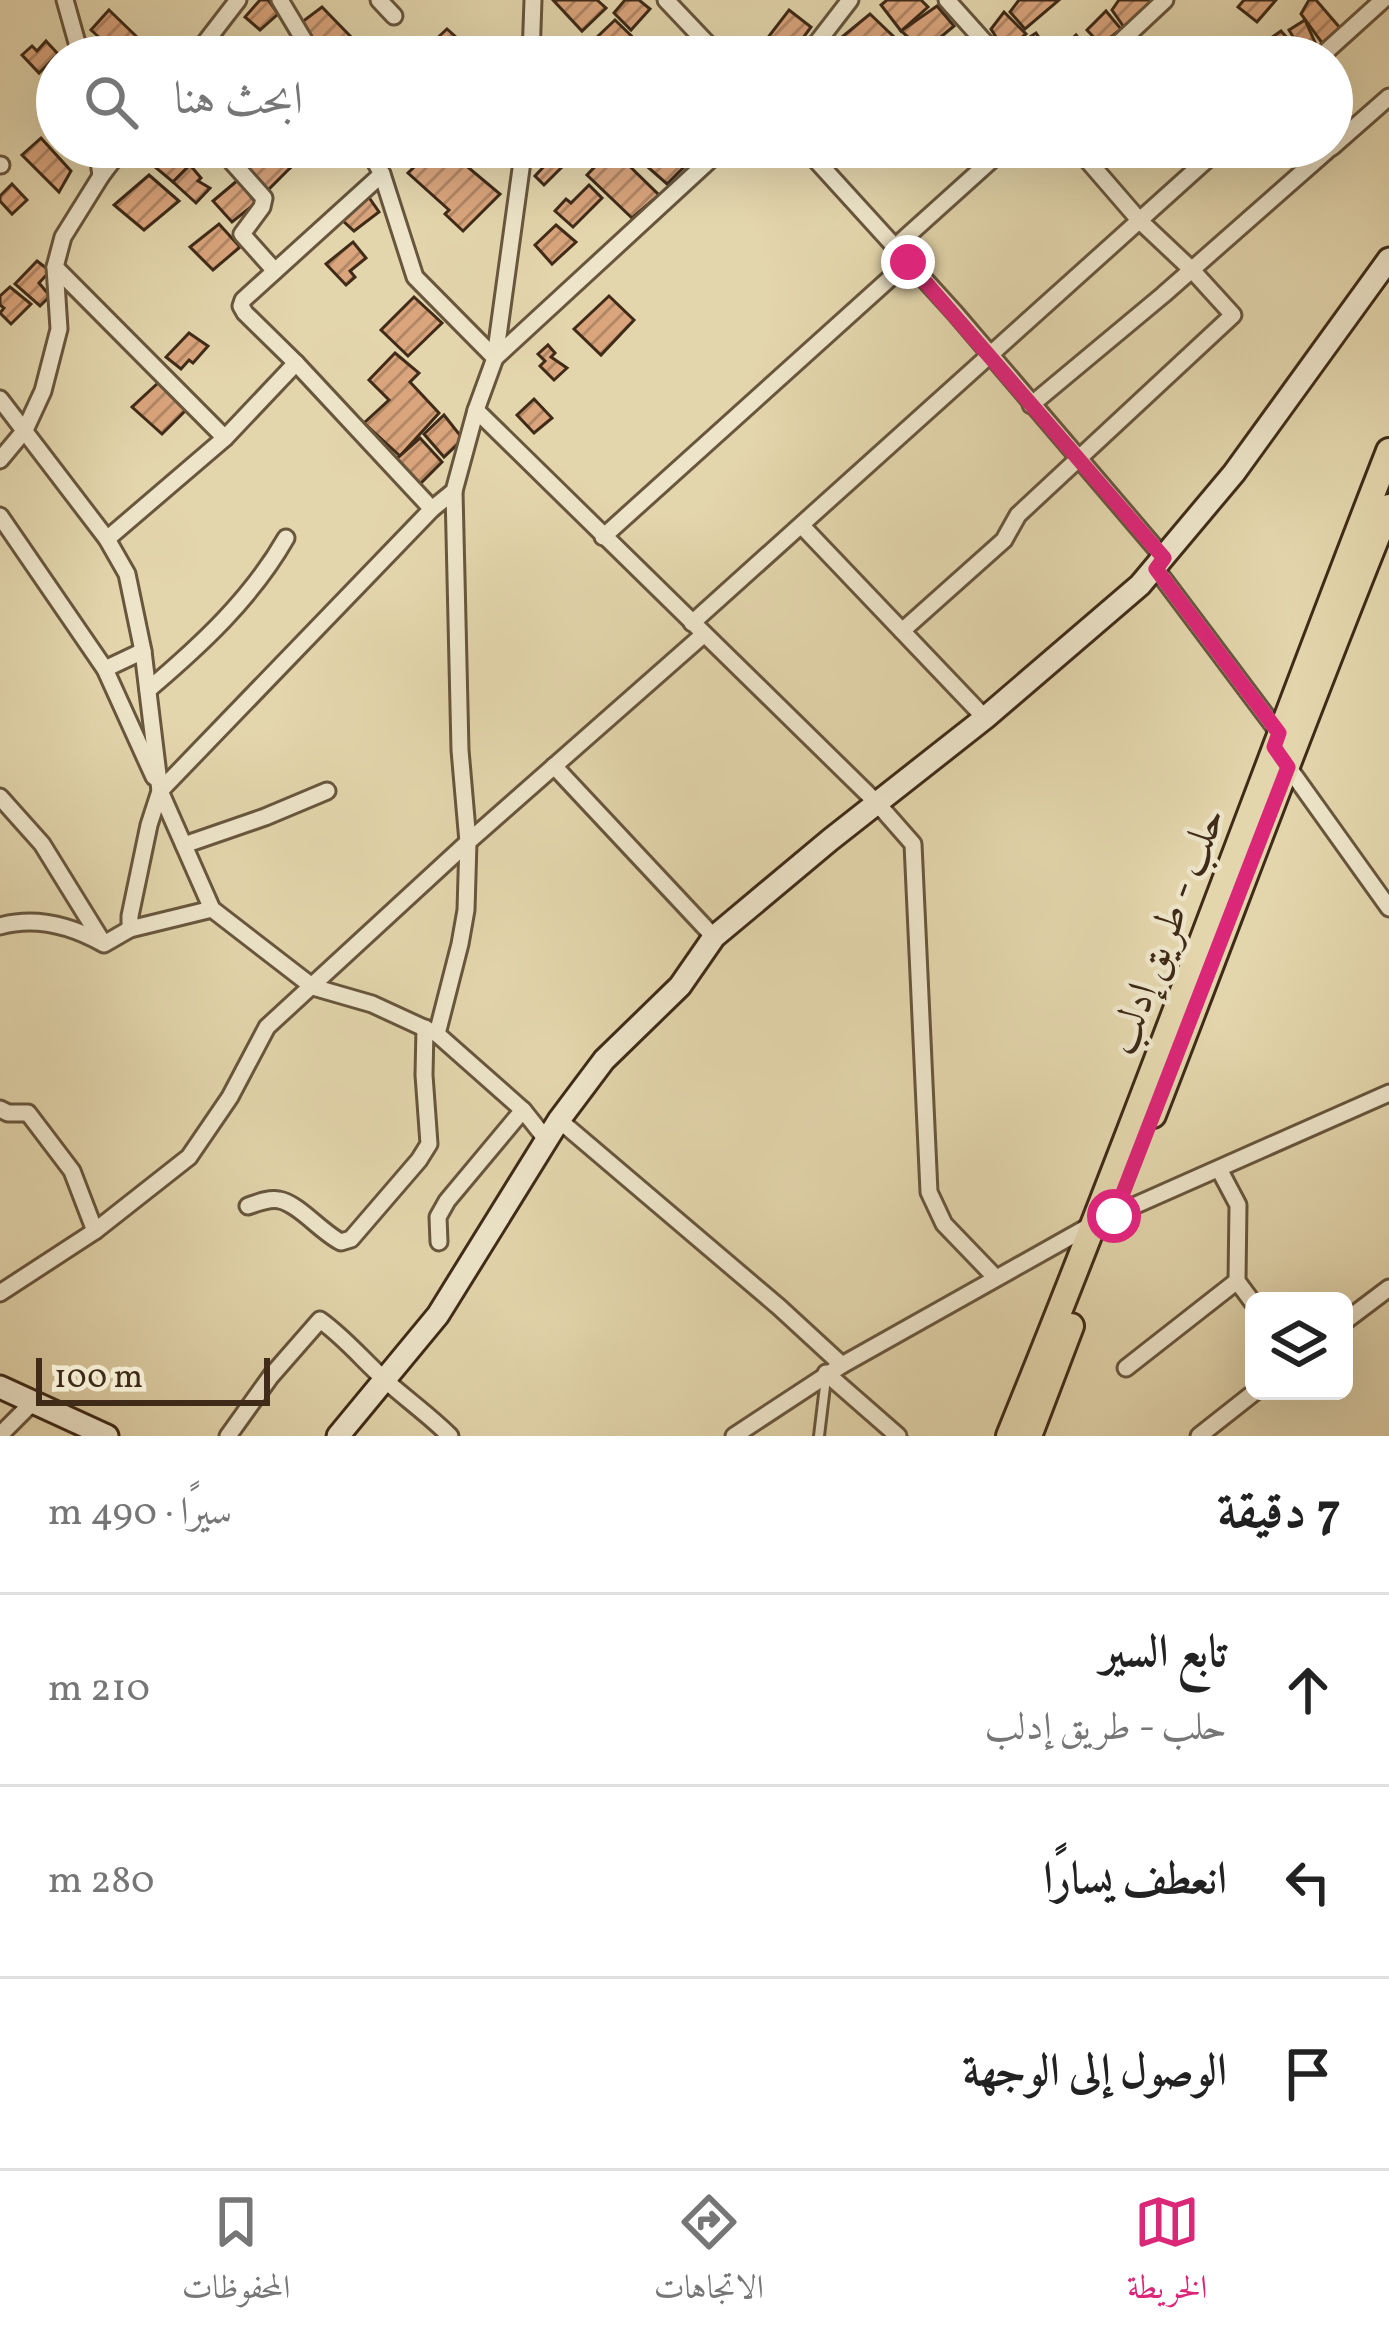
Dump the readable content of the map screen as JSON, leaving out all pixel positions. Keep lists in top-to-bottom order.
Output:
{
  "streets": {
    "main road": ["حلب - طريق إدلب"]
  },
  "scale_bar": "100 m",
  "page": {
    "search": "ابحث هنا",
    "scale": "100 m",
    "heading": ["7 دقيقة", "سيرًا · 490 m"],
    "list": [
      ["تابع السير", "حلب - طريق إدلب", "210 m"],
      ["انعطف يسارًا", "280 m"],
      "الوصول إلى الوجهة"
    ],
    "nav": ["الخريطة", "الاتجاهات", "المحفوظات"]
  }
}
